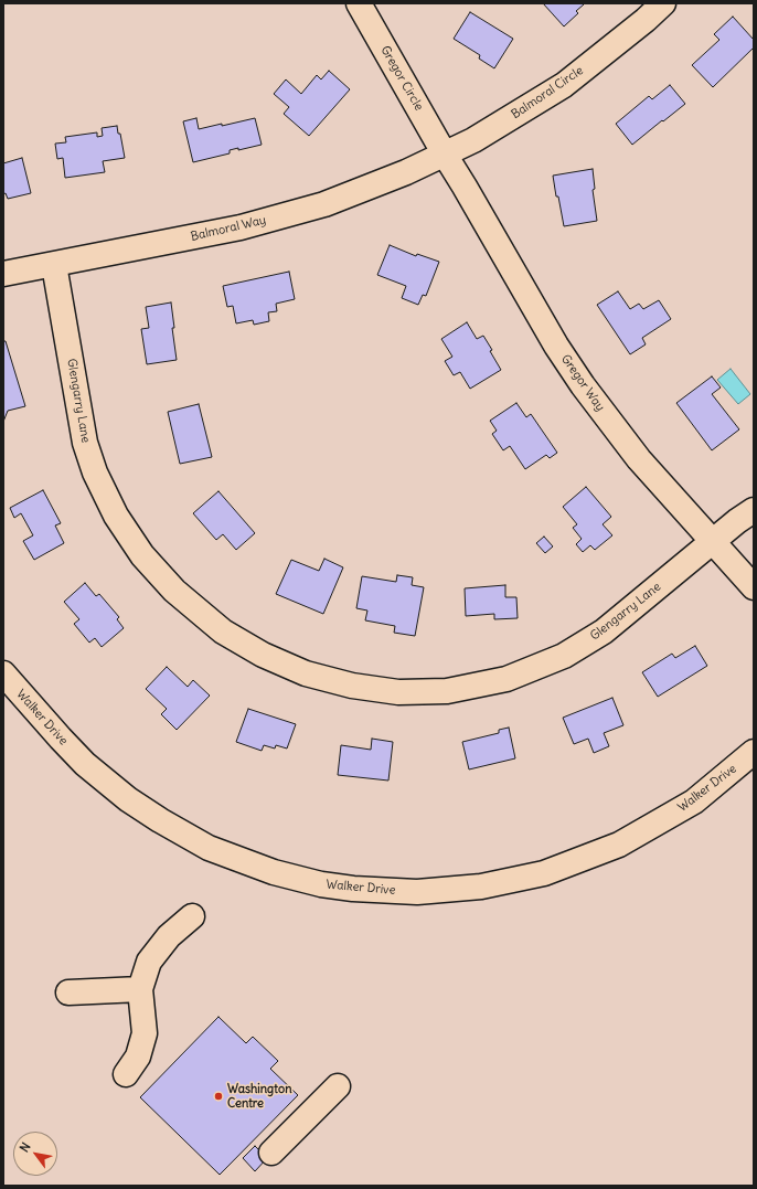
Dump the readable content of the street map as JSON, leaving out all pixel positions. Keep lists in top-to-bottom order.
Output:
{
  "streets": {
    "street": [
      "Gregor Circle",
      "Balmoral Circle",
      "Balmoral Way",
      "Gregor Way",
      "Glengarry Lane",
      "Walker Drive"
    ]
  },
  "crossings": [
    ["Gregor Circle", "Balmoral Circle"],
    ["Gregor Circle", "Balmoral Way"],
    ["Gregor Circle", "Gregor Way"],
    ["Balmoral Circle", "Balmoral Way"],
    ["Balmoral Circle", "Gregor Way"],
    ["Balmoral Way", "Gregor Way"],
    ["Balmoral Way", "Glengarry Lane"],
    ["Gregor Way", "Glengarry Lane"]
  ],
  "places": ["Washington Centre"],
  "north": "top left"
}
